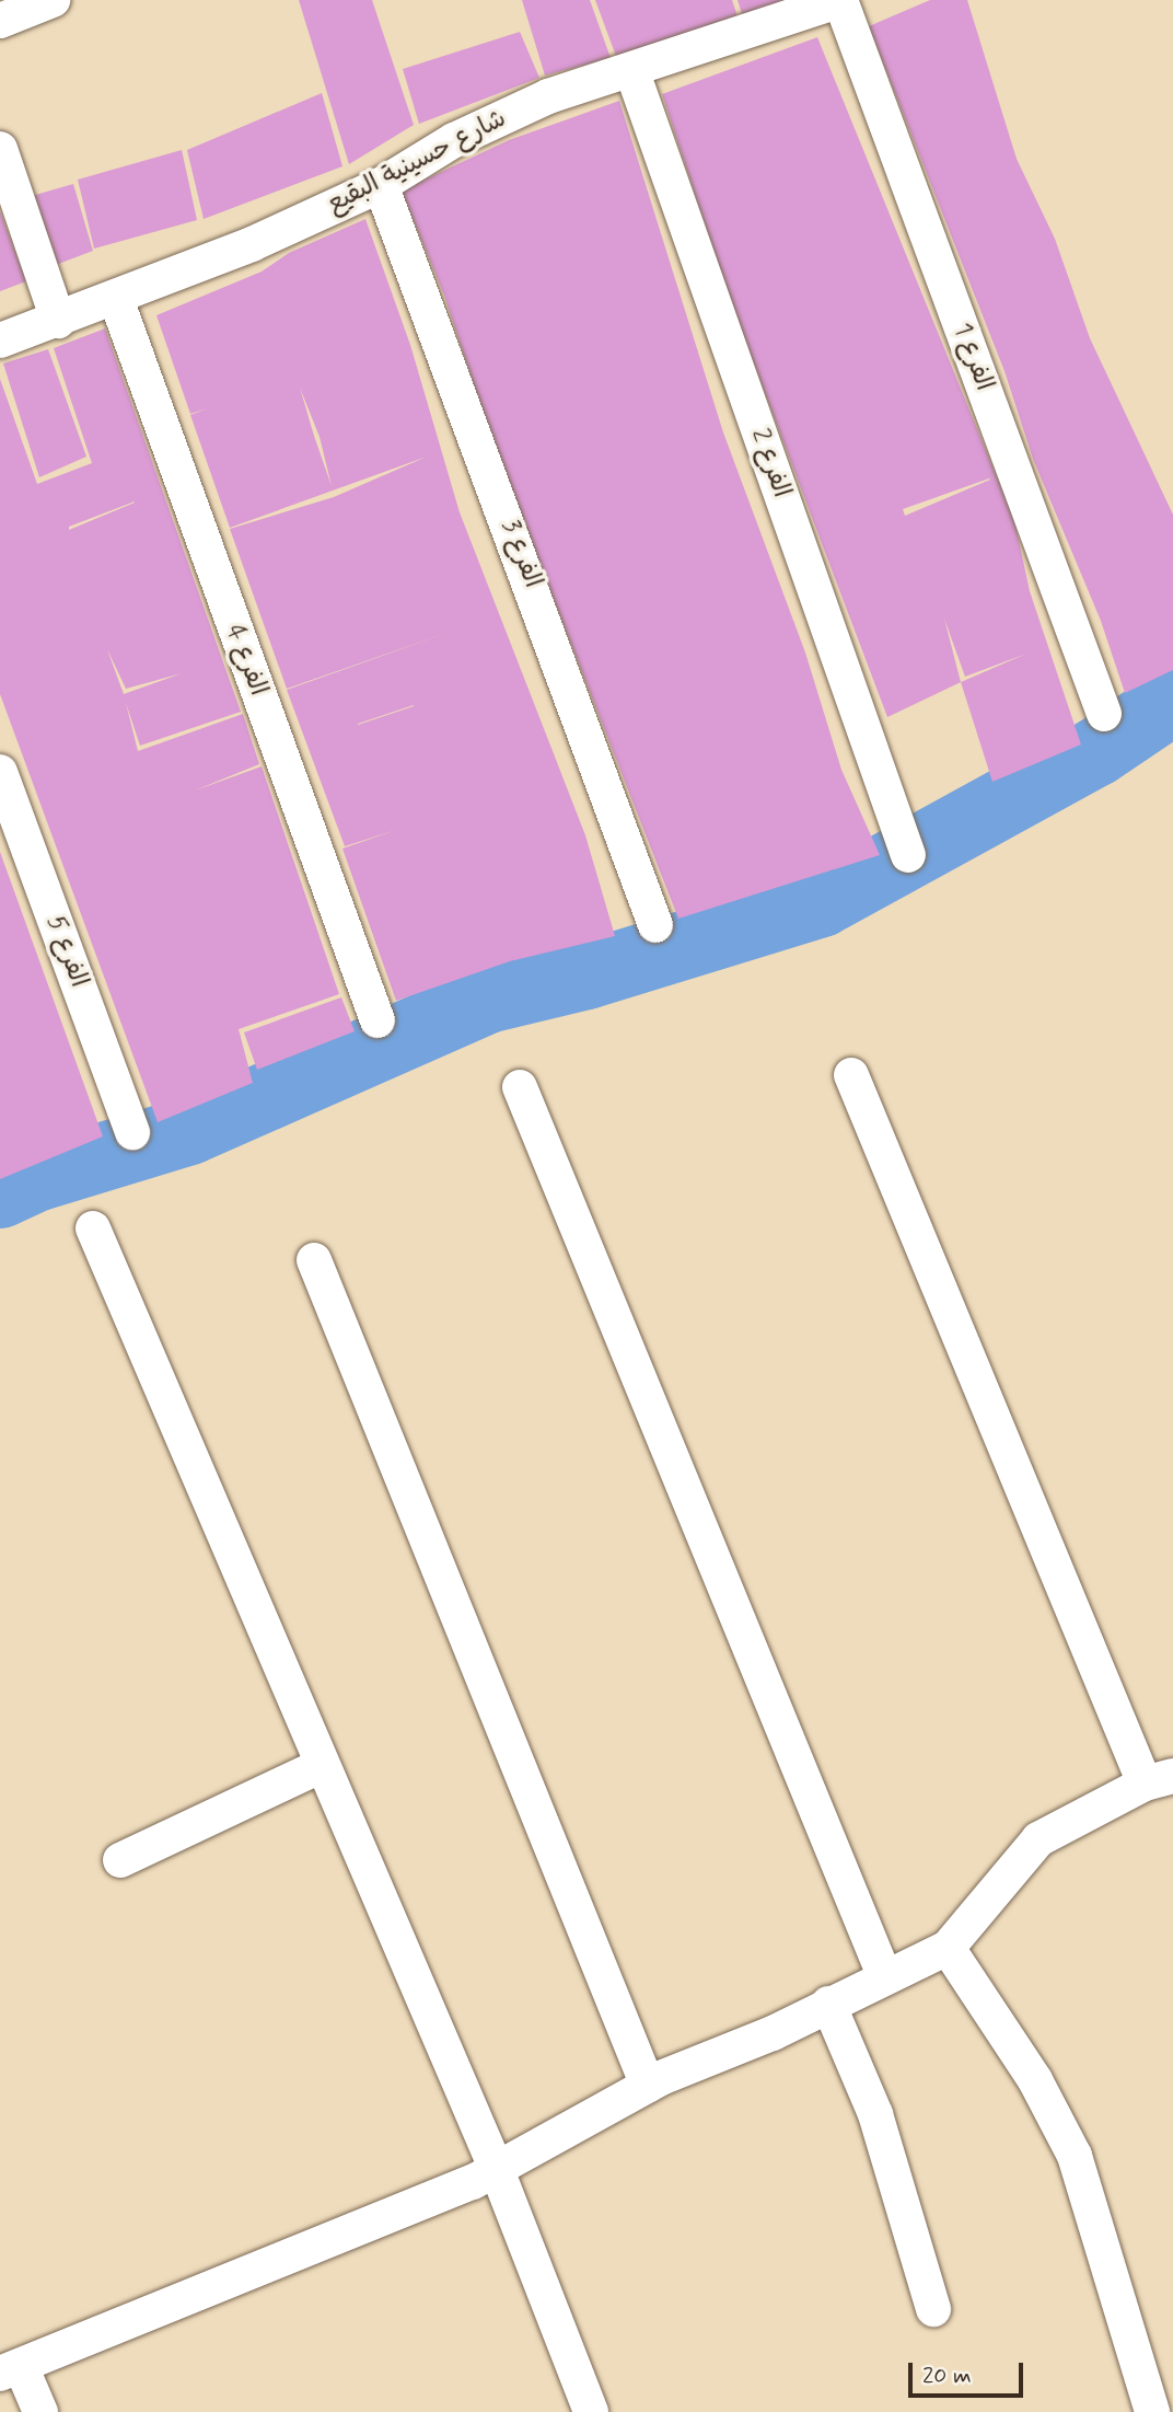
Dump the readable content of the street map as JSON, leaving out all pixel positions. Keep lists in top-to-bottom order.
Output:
{
  "streets": {
    "street": [
      "شارع حسينية البقيع",
      "الفرع 1",
      "الفرع 2",
      "الفرع 3",
      "الفرع 4",
      "الفرع 5"
    ]
  },
  "crossings": [
    ["شارع حسينية البقيع", "الفرع 1"],
    ["شارع حسينية البقيع", "الفرع 2"],
    ["شارع حسينية البقيع", "الفرع 3"],
    ["شارع حسينية البقيع", "الفرع 4"]
  ],
  "scale_bar": "20 m"
}
